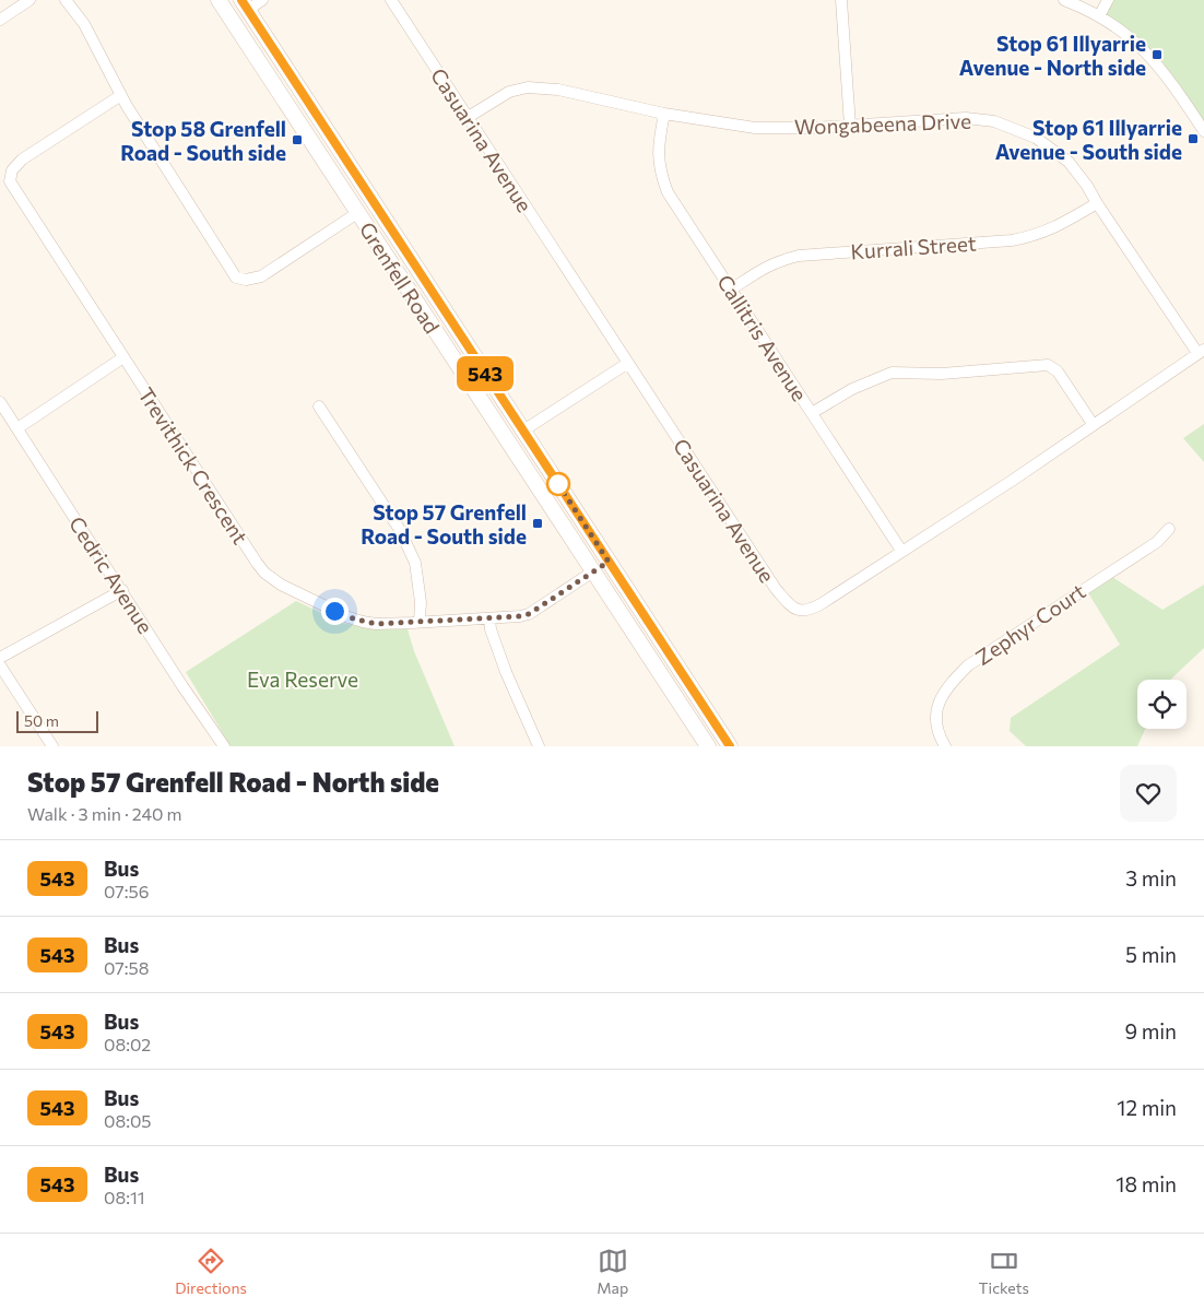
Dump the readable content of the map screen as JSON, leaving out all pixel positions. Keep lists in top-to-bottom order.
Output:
{
  "streets": {
    "main road": ["Grenfell Road"],
    "street": [
      "Wongabeena Drive",
      "Casuarina Avenue",
      "Kurrali Street",
      "Callitris Avenue",
      "Trevithick Crescent",
      "Cedric Avenue",
      "Zephyr Court"
    ]
  },
  "crossings": [
    ["Wongabeena Drive", "Casuarina Avenue"],
    ["Wongabeena Drive", "Kurrali Street"],
    ["Wongabeena Drive", "Callitris Avenue"],
    ["Casuarina Avenue", "Callitris Avenue"],
    ["Kurrali Street", "Callitris Avenue"],
    ["Grenfell Road", "Trevithick Crescent"]
  ],
  "parks": ["Eva Reserve"],
  "places": {
    "transit": [
      "Stop 61 Illyarrie Avenue - North side",
      "Stop 61 Illyarrie Avenue - South side",
      "Stop 58 Grenfell Road - South side",
      "Stop 57 Grenfell Road - South side"
    ]
  },
  "lines": ["bus line 543"],
  "scale_bar": "50 m",
  "page": {
    "on_map": "543",
    "scale": "50 m",
    "heading": ["Stop 57 Grenfell Road - North side", "Walk · 3 min · 240 m"],
    "list": [
      {
        "mark": "543",
        "name": "Bus",
        "note": "07:56",
        "value": "3 min"
      },
      {
        "mark": "543",
        "name": "Bus",
        "note": "07:58",
        "value": "5 min"
      },
      {
        "mark": "543",
        "name": "Bus",
        "note": "08:02",
        "value": "9 min"
      },
      {
        "mark": "543",
        "name": "Bus",
        "note": "08:05",
        "value": "12 min"
      },
      {
        "mark": "543",
        "name": "Bus",
        "note": "08:11",
        "value": "18 min"
      }
    ],
    "tabs": ["Directions", "Map", "Tickets"]
  }
}
